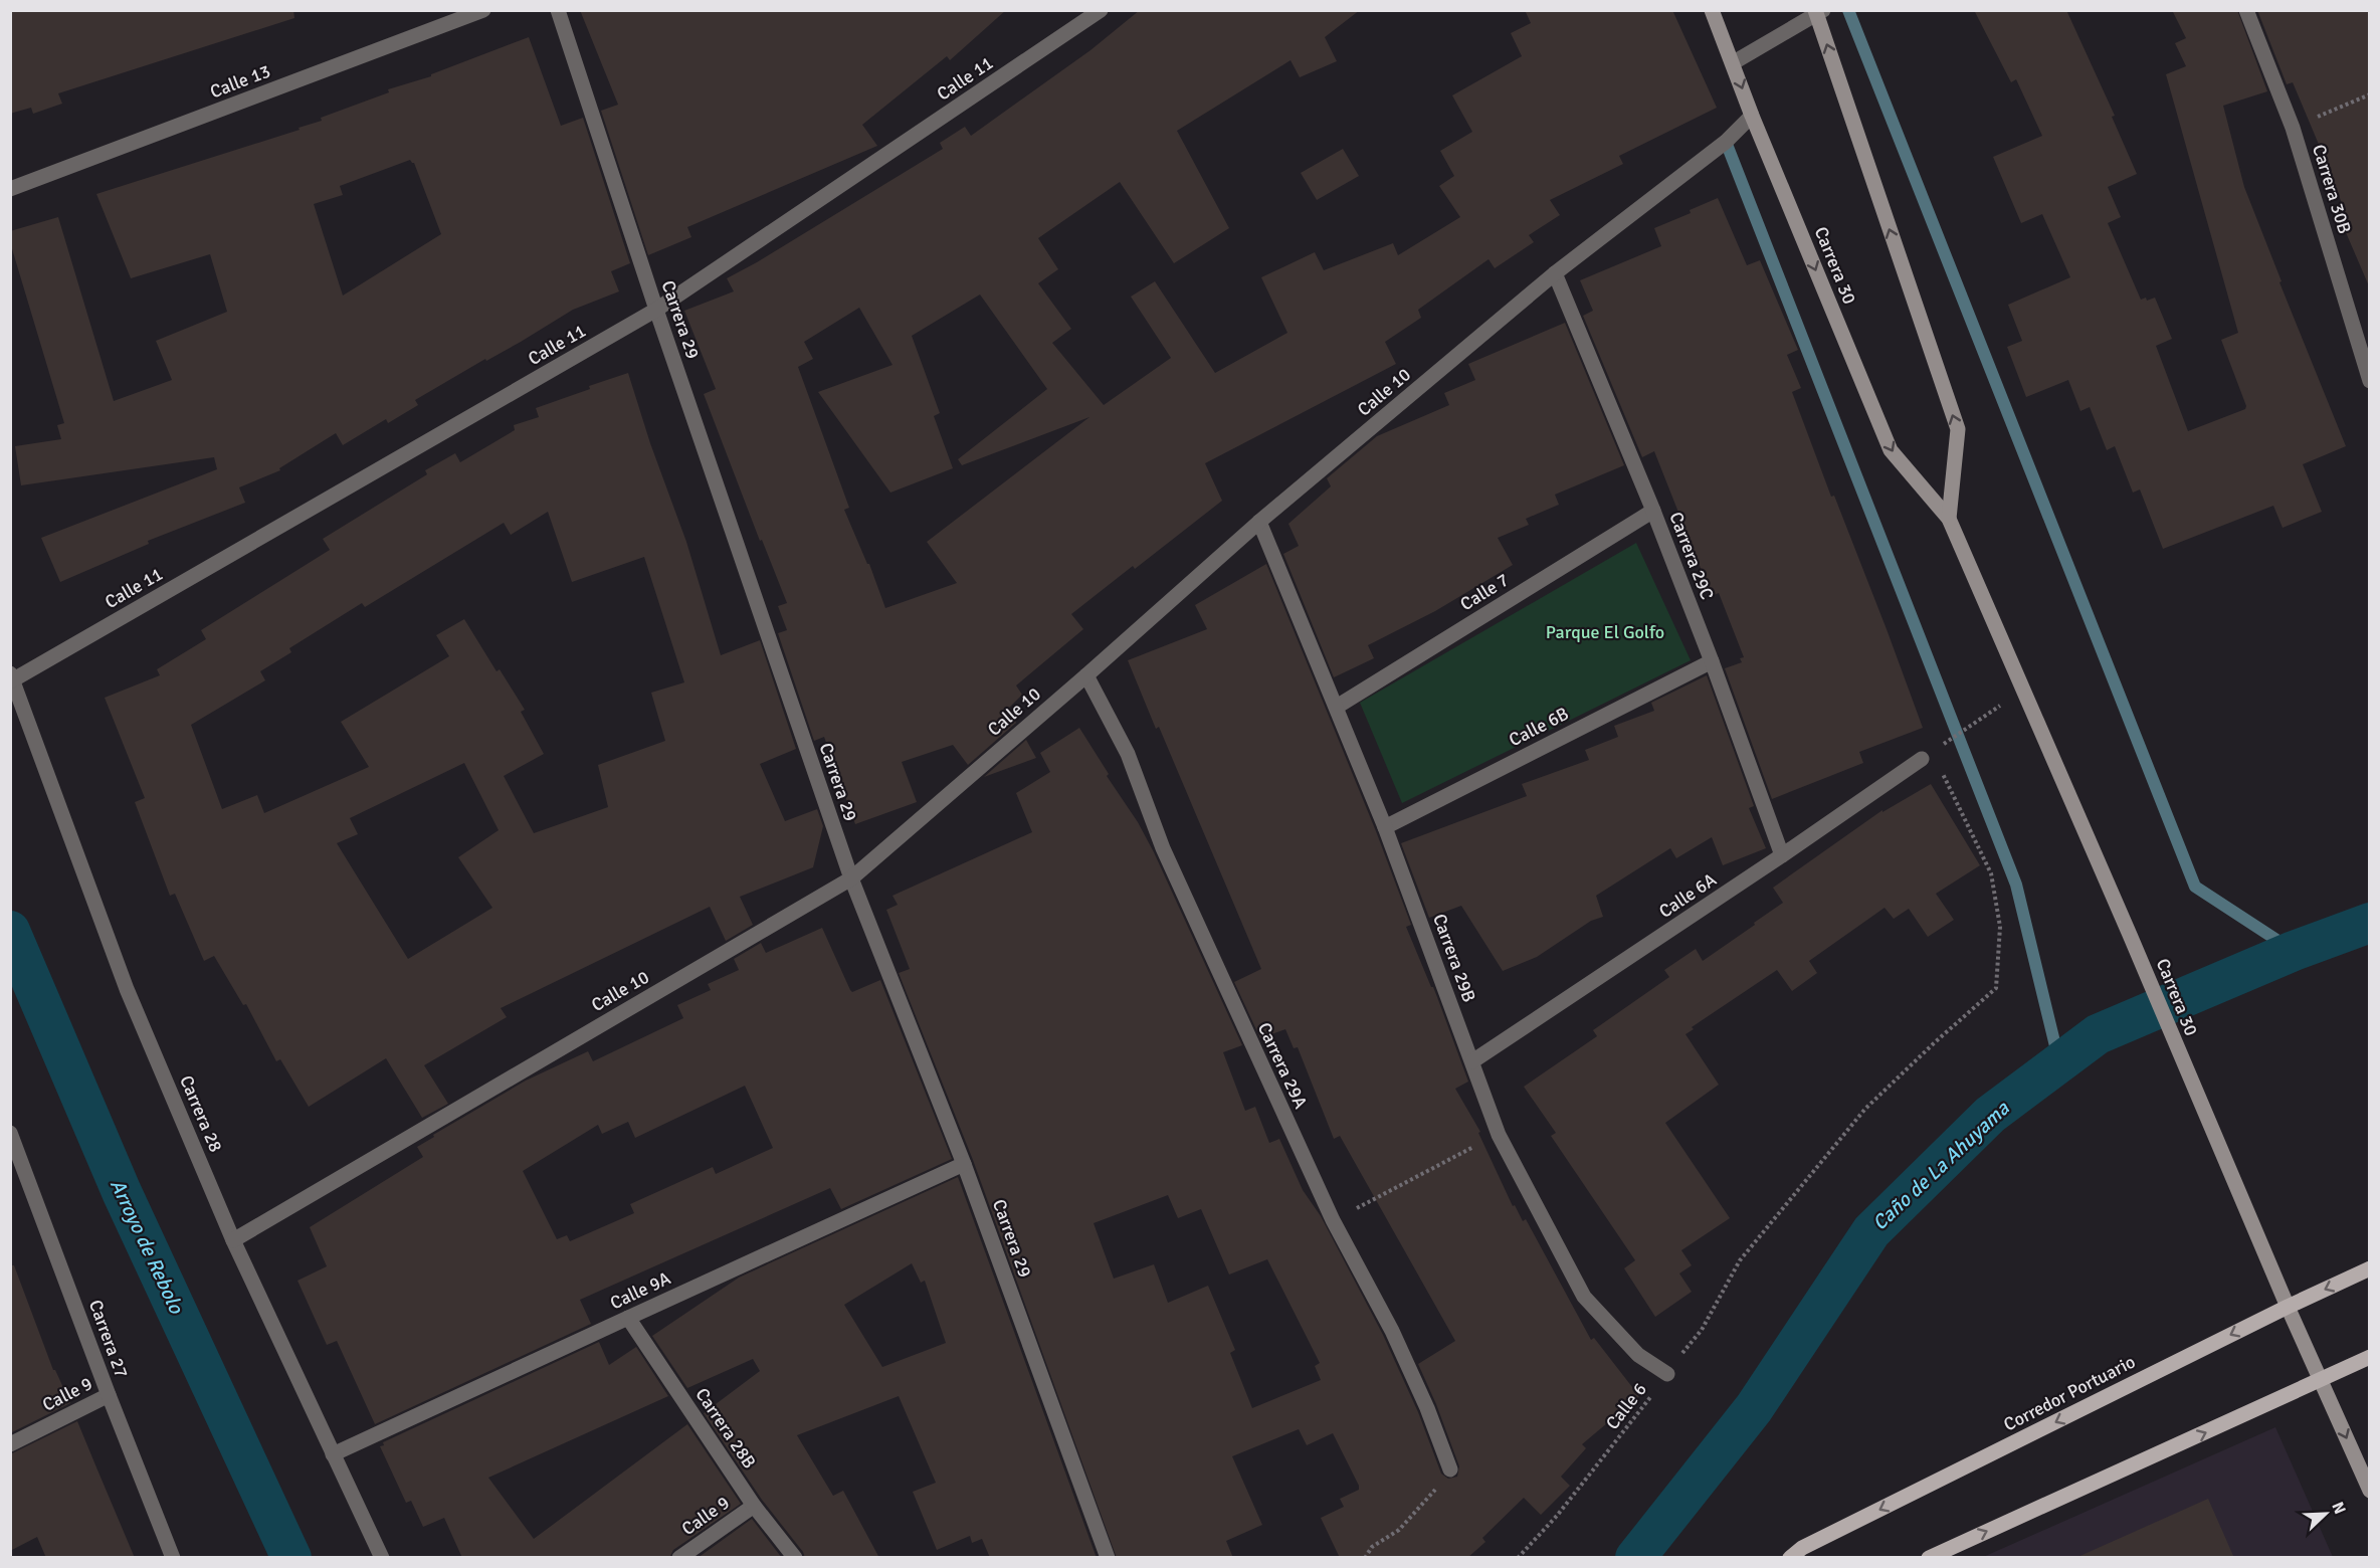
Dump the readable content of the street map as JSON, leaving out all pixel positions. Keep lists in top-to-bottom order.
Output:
{
  "streets": {
    "main road": ["Corredor Portuario"],
    "street": [
      "Calle 11",
      "Calle 13",
      "Carrera 30B",
      "Carrera 30",
      "Carrera 29",
      "Calle 10",
      "Carrera 29C",
      "Calle 7",
      "Calle 6B",
      "Calle 6A",
      "Carrera 29B",
      "Carrera 29A",
      "Carrera 28",
      "Calle 9A",
      "Carrera 27",
      "Calle 9",
      "Carrera 28B"
    ],
    "path": ["Calle 6"]
  },
  "crossings": [
    ["Calle 11", "Carrera 29"],
    ["Calle 11", "Carrera 28"],
    ["Carrera 30", "Calle 10"],
    ["Carrera 30", "Corredor Portuario"],
    ["Carrera 29", "Calle 10"],
    ["Carrera 29", "Calle 9A"],
    ["Calle 10", "Carrera 29C"],
    ["Calle 10", "Carrera 29B"],
    ["Calle 10", "Carrera 29A"],
    ["Calle 10", "Carrera 28"],
    ["Carrera 29C", "Calle 7"],
    ["Carrera 29C", "Calle 6B"],
    ["Carrera 29C", "Calle 6A"],
    ["Calle 7", "Carrera 29B"],
    ["Calle 6B", "Carrera 29B"],
    ["Calle 6A", "Carrera 29B"],
    ["Carrera 29B", "Calle 6"],
    ["Carrera 28", "Calle 9A"],
    ["Calle 9A", "Carrera 28B"],
    ["Carrera 27", "Calle 9"],
    ["Calle 9", "Carrera 28B"]
  ],
  "water": ["Caño de La Ahuyama", "Arroyo de Rebolo"],
  "parks": ["Parque El Golfo"],
  "north": "top right"
}
